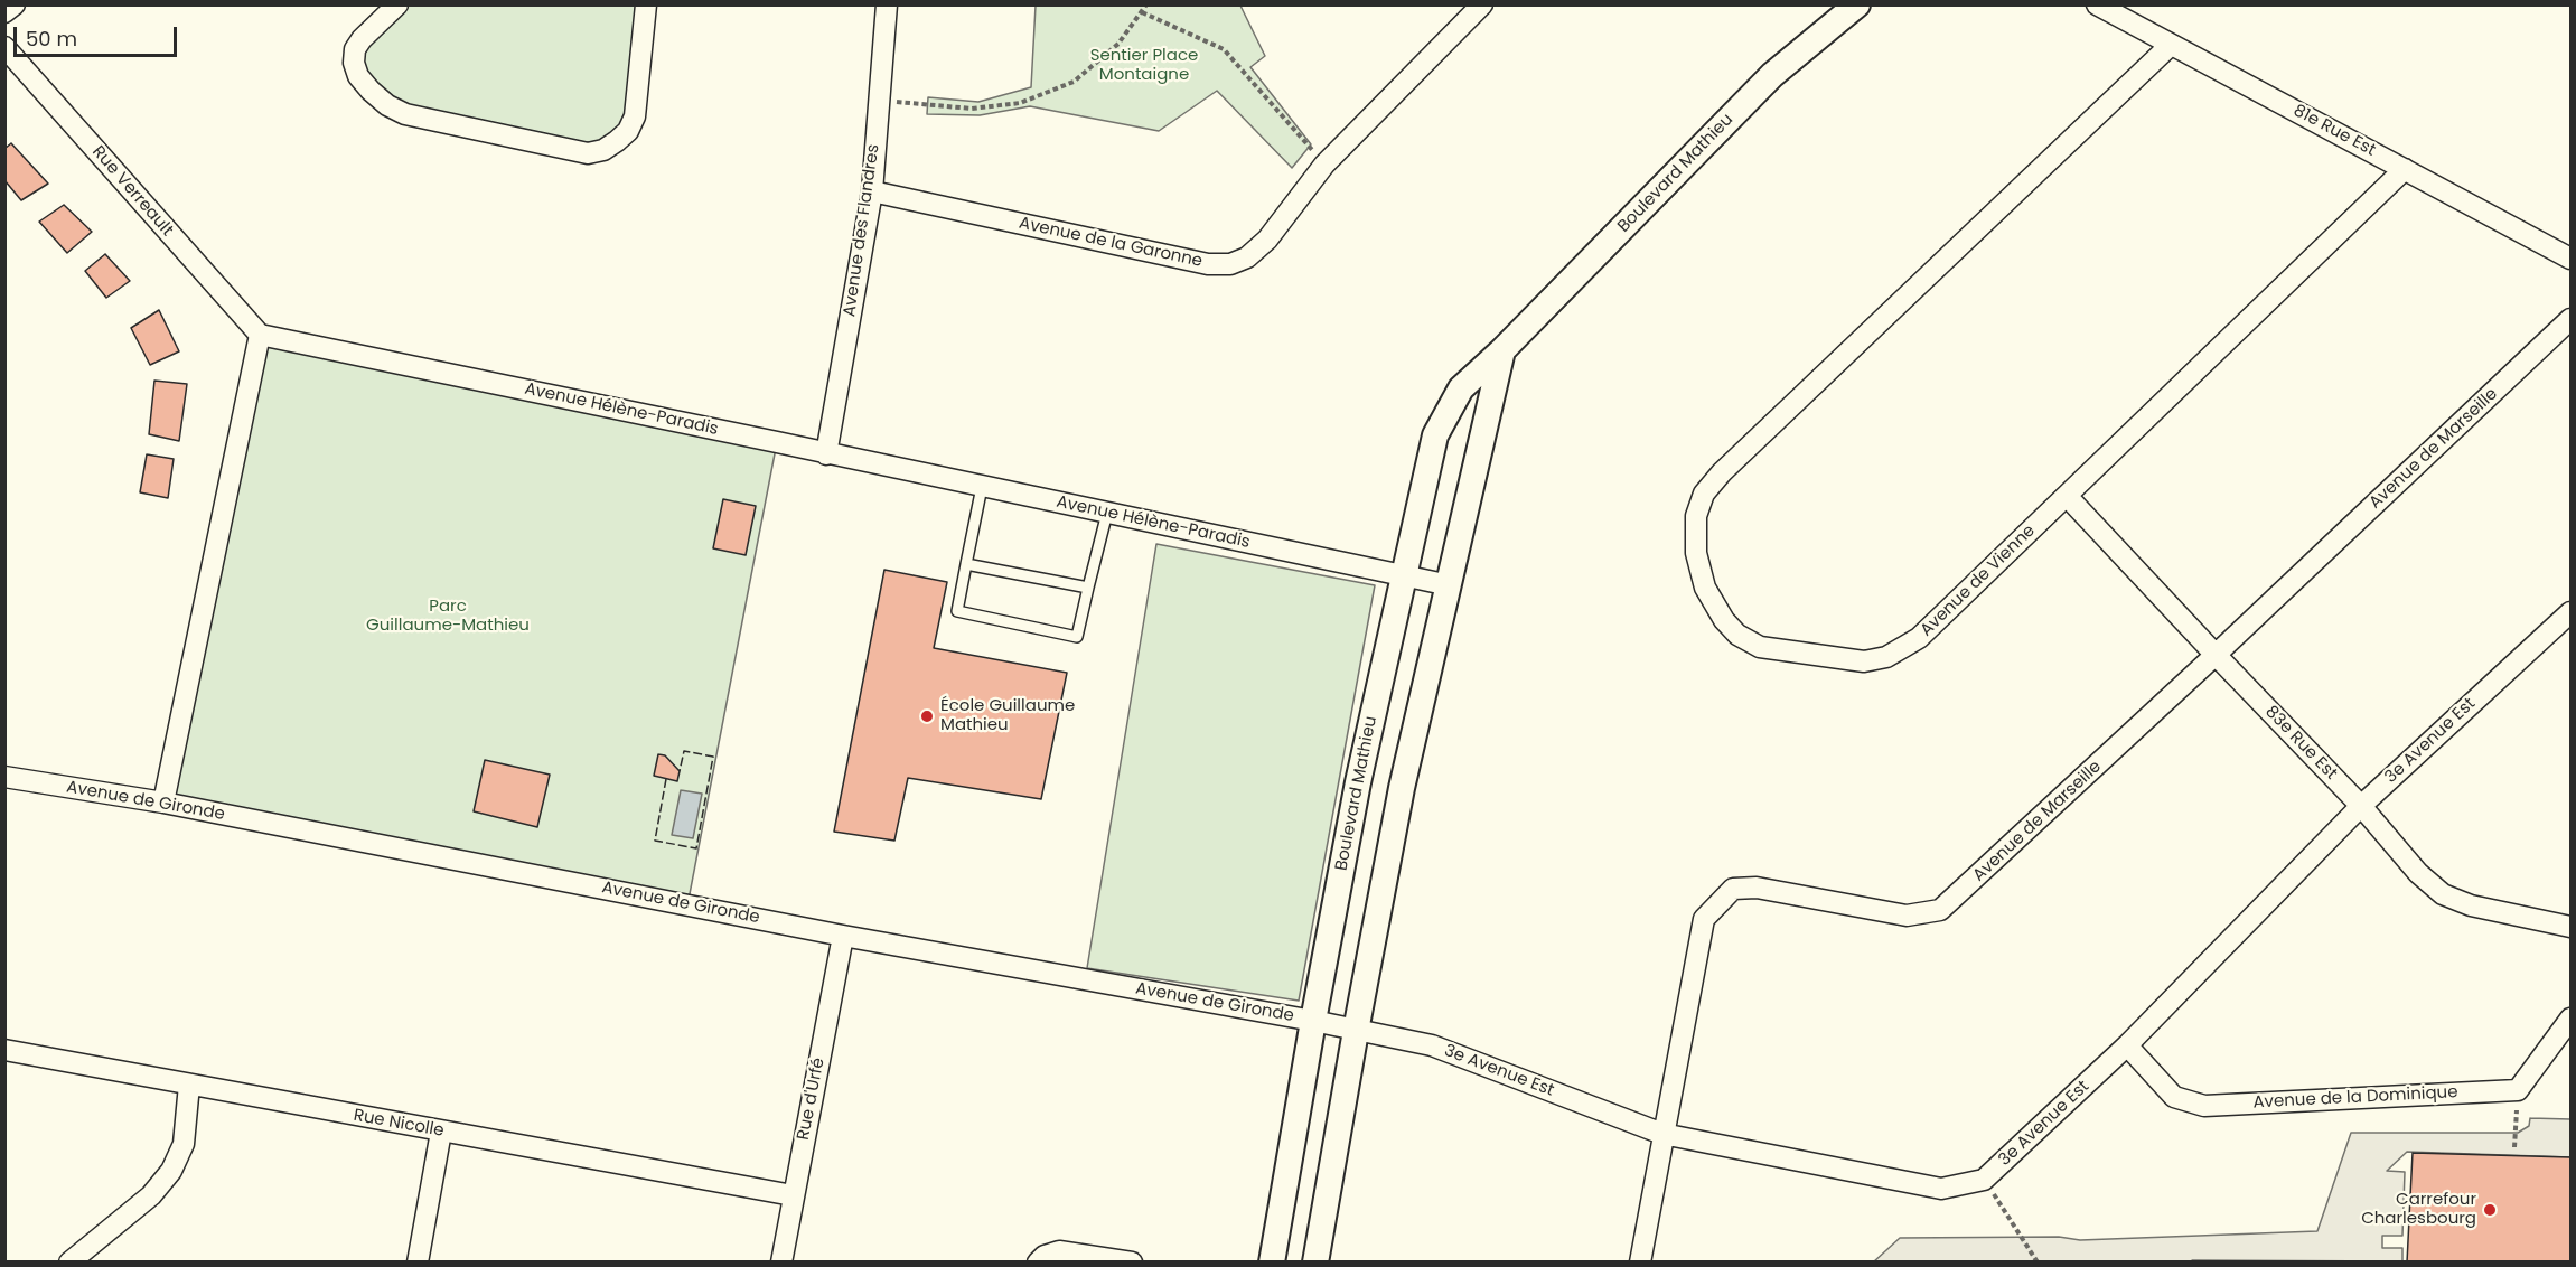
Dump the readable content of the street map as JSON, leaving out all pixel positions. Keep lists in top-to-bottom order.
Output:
{
  "streets": {
    "street": [
      "81e Rue Est",
      "Boulevard Mathieu",
      "Rue Verreault",
      "Avenue des Flandres",
      "Avenue de la Garonne",
      "Avenue Hélène-Paradis",
      "Avenue de Marseille",
      "Avenue de Vienne",
      "3e Avenue Est",
      "83e Rue Est",
      "Avenue de Gironde",
      "Avenue de la Dominique",
      "Rue d'Urfé",
      "Rue Nicolle"
    ]
  },
  "crossings": [
    ["81e Rue Est", "Avenue de Vienne"],
    ["Boulevard Mathieu", "Avenue Hélène-Paradis"],
    ["Boulevard Mathieu", "Avenue de Gironde"],
    ["Rue Verreault", "Avenue Hélène-Paradis"],
    ["Avenue des Flandres", "Avenue de la Garonne"],
    ["Avenue des Flandres", "Avenue Hélène-Paradis"],
    ["Avenue de Marseille", "3e Avenue Est"],
    ["Avenue de Marseille", "83e Rue Est"],
    ["Avenue de Vienne", "83e Rue Est"],
    ["3e Avenue Est", "83e Rue Est"],
    ["3e Avenue Est", "Avenue de Gironde"],
    ["3e Avenue Est", "Avenue de la Dominique"],
    ["Avenue de Gironde", "Rue d'Urfé"],
    ["Rue d'Urfé", "Rue Nicolle"]
  ],
  "parks": ["Sentier Place Montaigne", "Parc Guillaume-Mathieu"],
  "places": ["École Guillaume Mathieu", "Carrefour Charlesbourg"],
  "scale_bar": "50 m"
}
